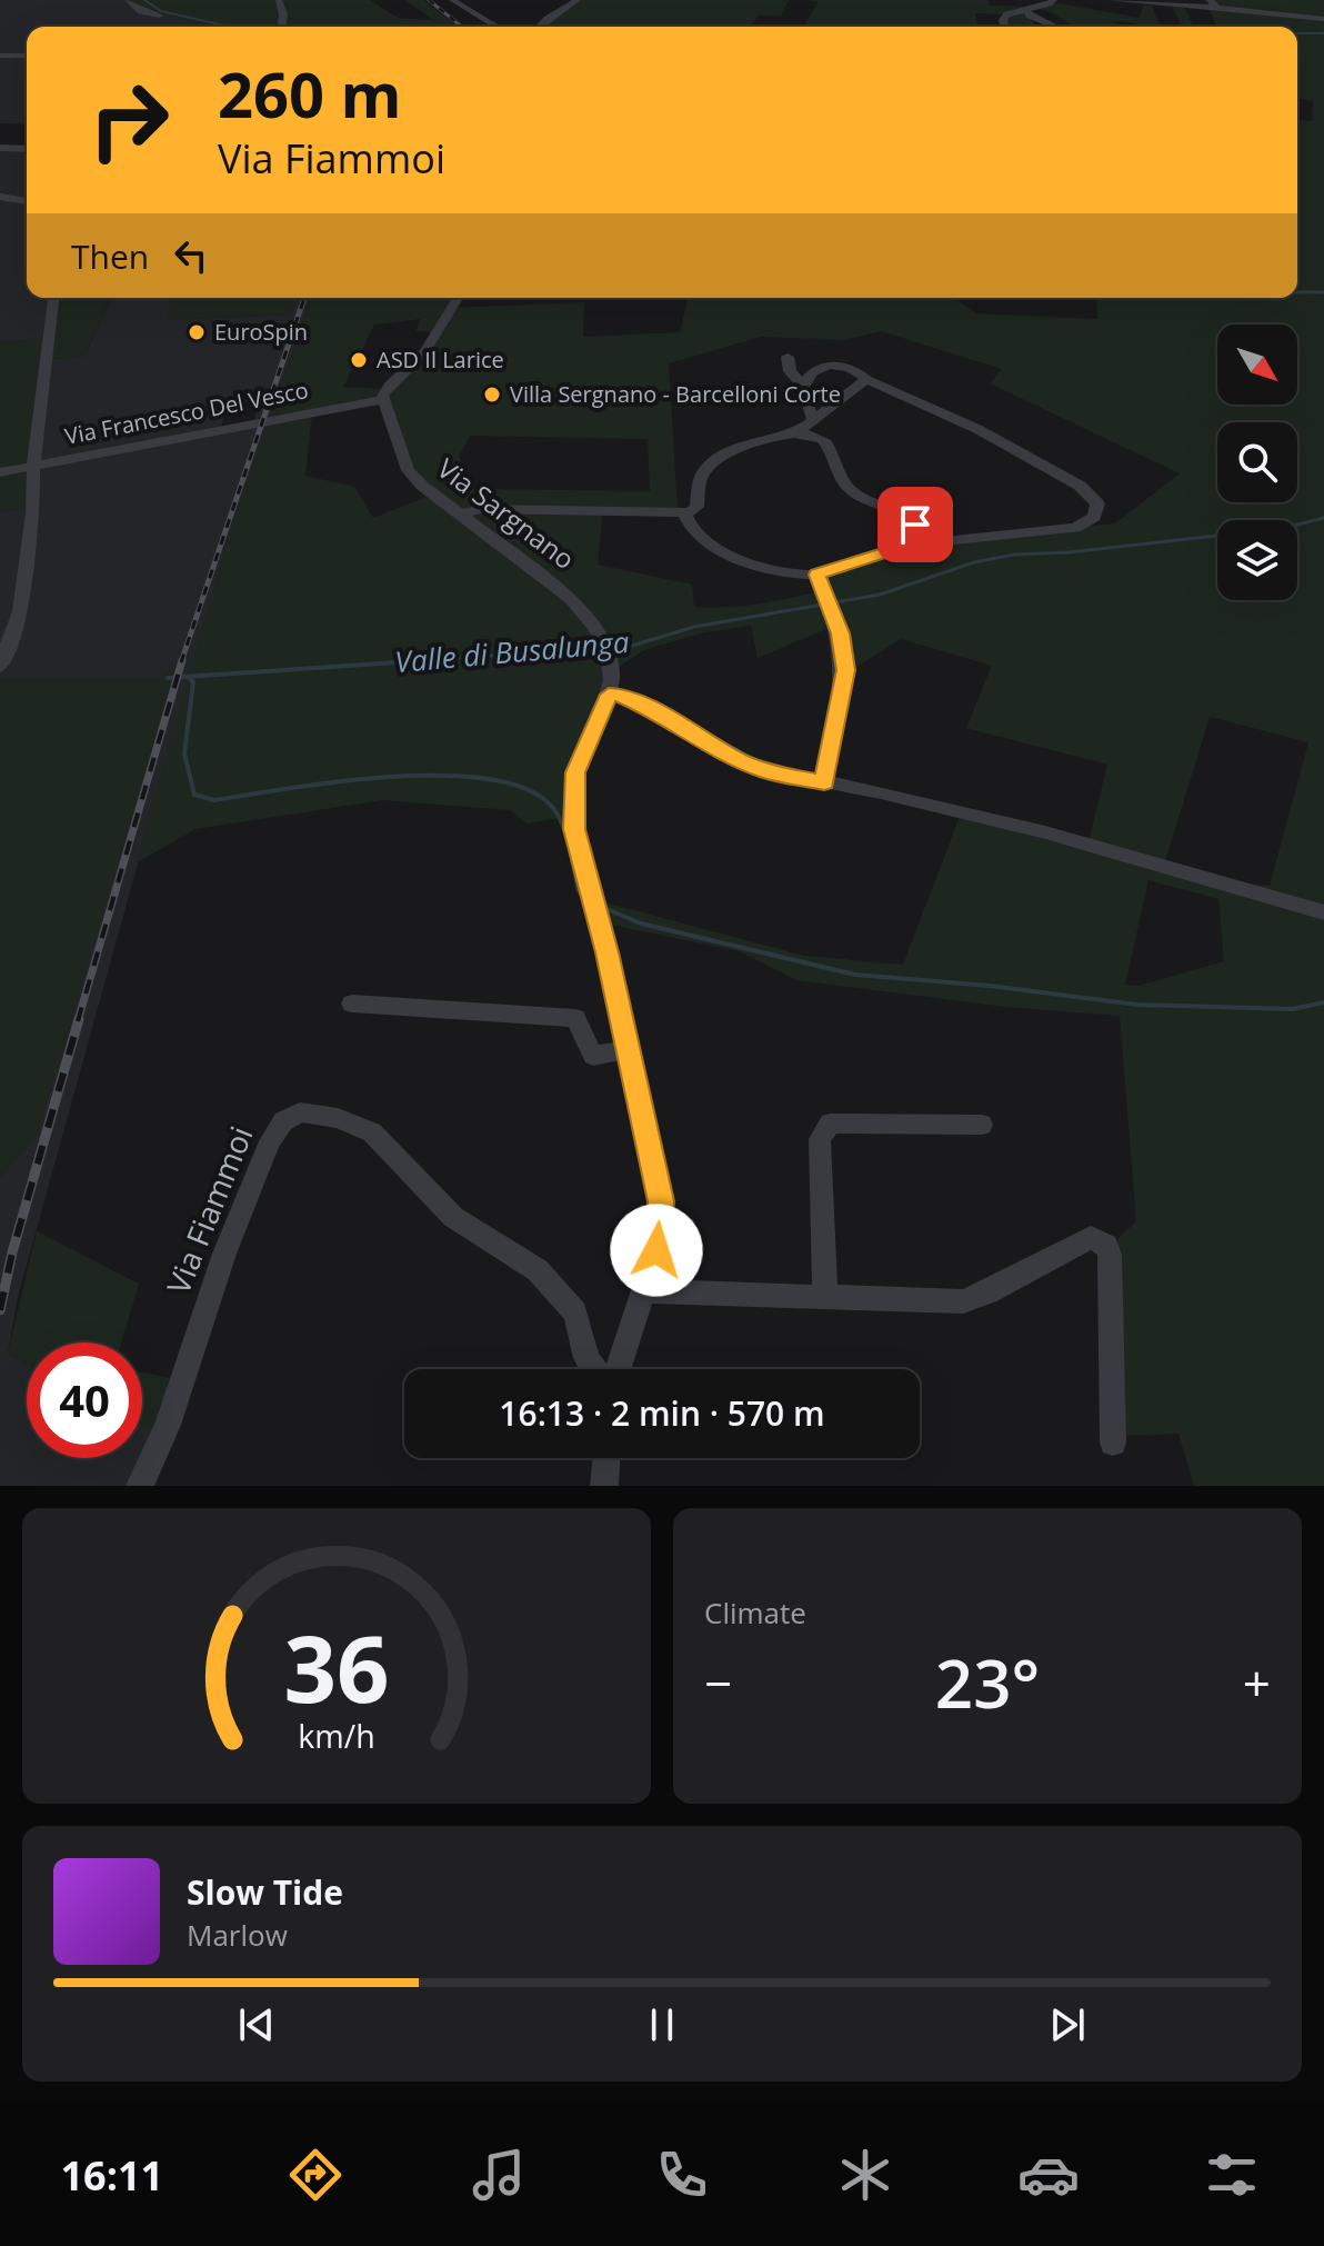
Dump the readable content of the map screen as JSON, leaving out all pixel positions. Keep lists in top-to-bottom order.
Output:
{
  "streets": {
    "street": ["Via Francesco Del Vesco", "Via Sargnano", "Via Fiammoi"]
  },
  "crossings": [
    ["Via Francesco Del Vesco", "Via Sargnano"],
    ["Via Sargnano", "Via Fiammoi"]
  ],
  "water": ["Valle di Busalunga"],
  "places": ["EuroSpin", "ASD Il Larice", "Villa Sergnano - Barcelloni Corte"],
  "north": "bottom right",
  "page": {
    "turn": ["260 m", "Via Fiammoi"],
    "then": "Then",
    "limit": "40",
    "trip": "16:13 · 2 min · 570 m",
    "tile": "Climate",
    "heat": ["−", "23°", "+"],
    "song": ["Slow Tide", "Marlow"],
    "tabs": "16:11",
    "gauge": ["36", "km/h"]
  }
}
